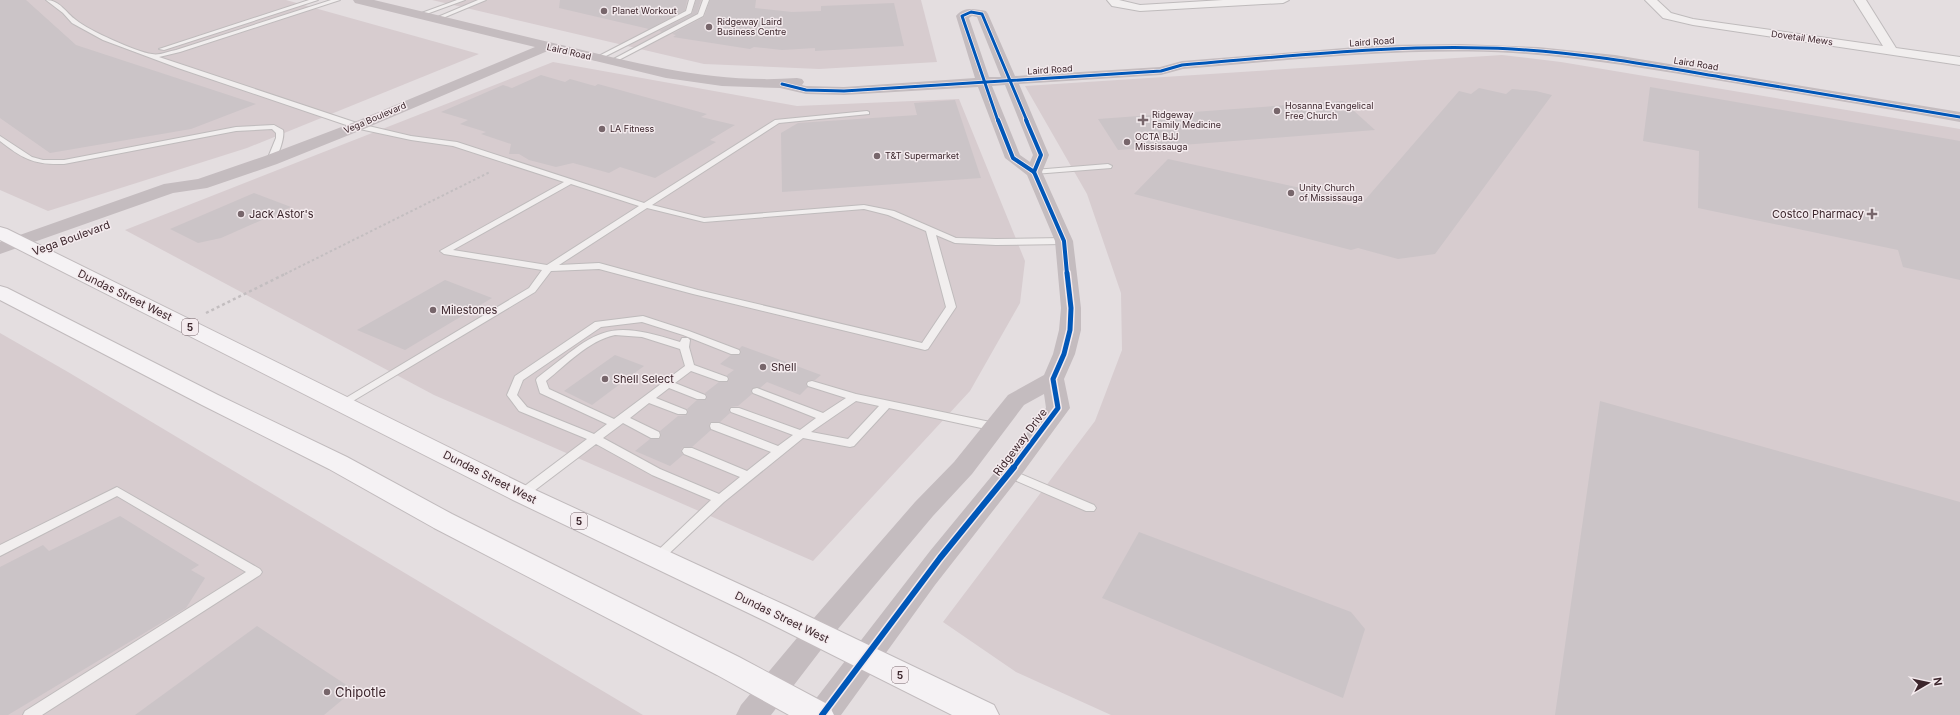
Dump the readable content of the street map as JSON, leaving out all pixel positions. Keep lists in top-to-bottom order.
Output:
{
  "streets": {
    "main road": ["Dundas Street West", "5"],
    "street": [
      "Dovetail Mews",
      "Laird Road",
      "Vega Boulevard",
      "Ridgeway Drive"
    ]
  },
  "crossings": [
    ["Laird Road", "Vega Boulevard"],
    ["Vega Boulevard", "Dundas Street West"],
    ["Dundas Street West", "Ridgeway Drive"]
  ],
  "places": {
    "other": [
      "Planet Workout",
      "Ridgeway Laird Business Centre",
      "Hosanna Evangelical Free Church",
      "LA Fitness",
      "OCTA BJJ Mississauga",
      "T&T Supermarket",
      "Unity Church of Mississauga",
      "Jack Astor's",
      "Milestones",
      "Shell",
      "Shell Select",
      "Chipotle"
    ],
    "health": ["Ridgeway Family Medicine", "Costco Pharmacy"]
  },
  "north": "right"
}
